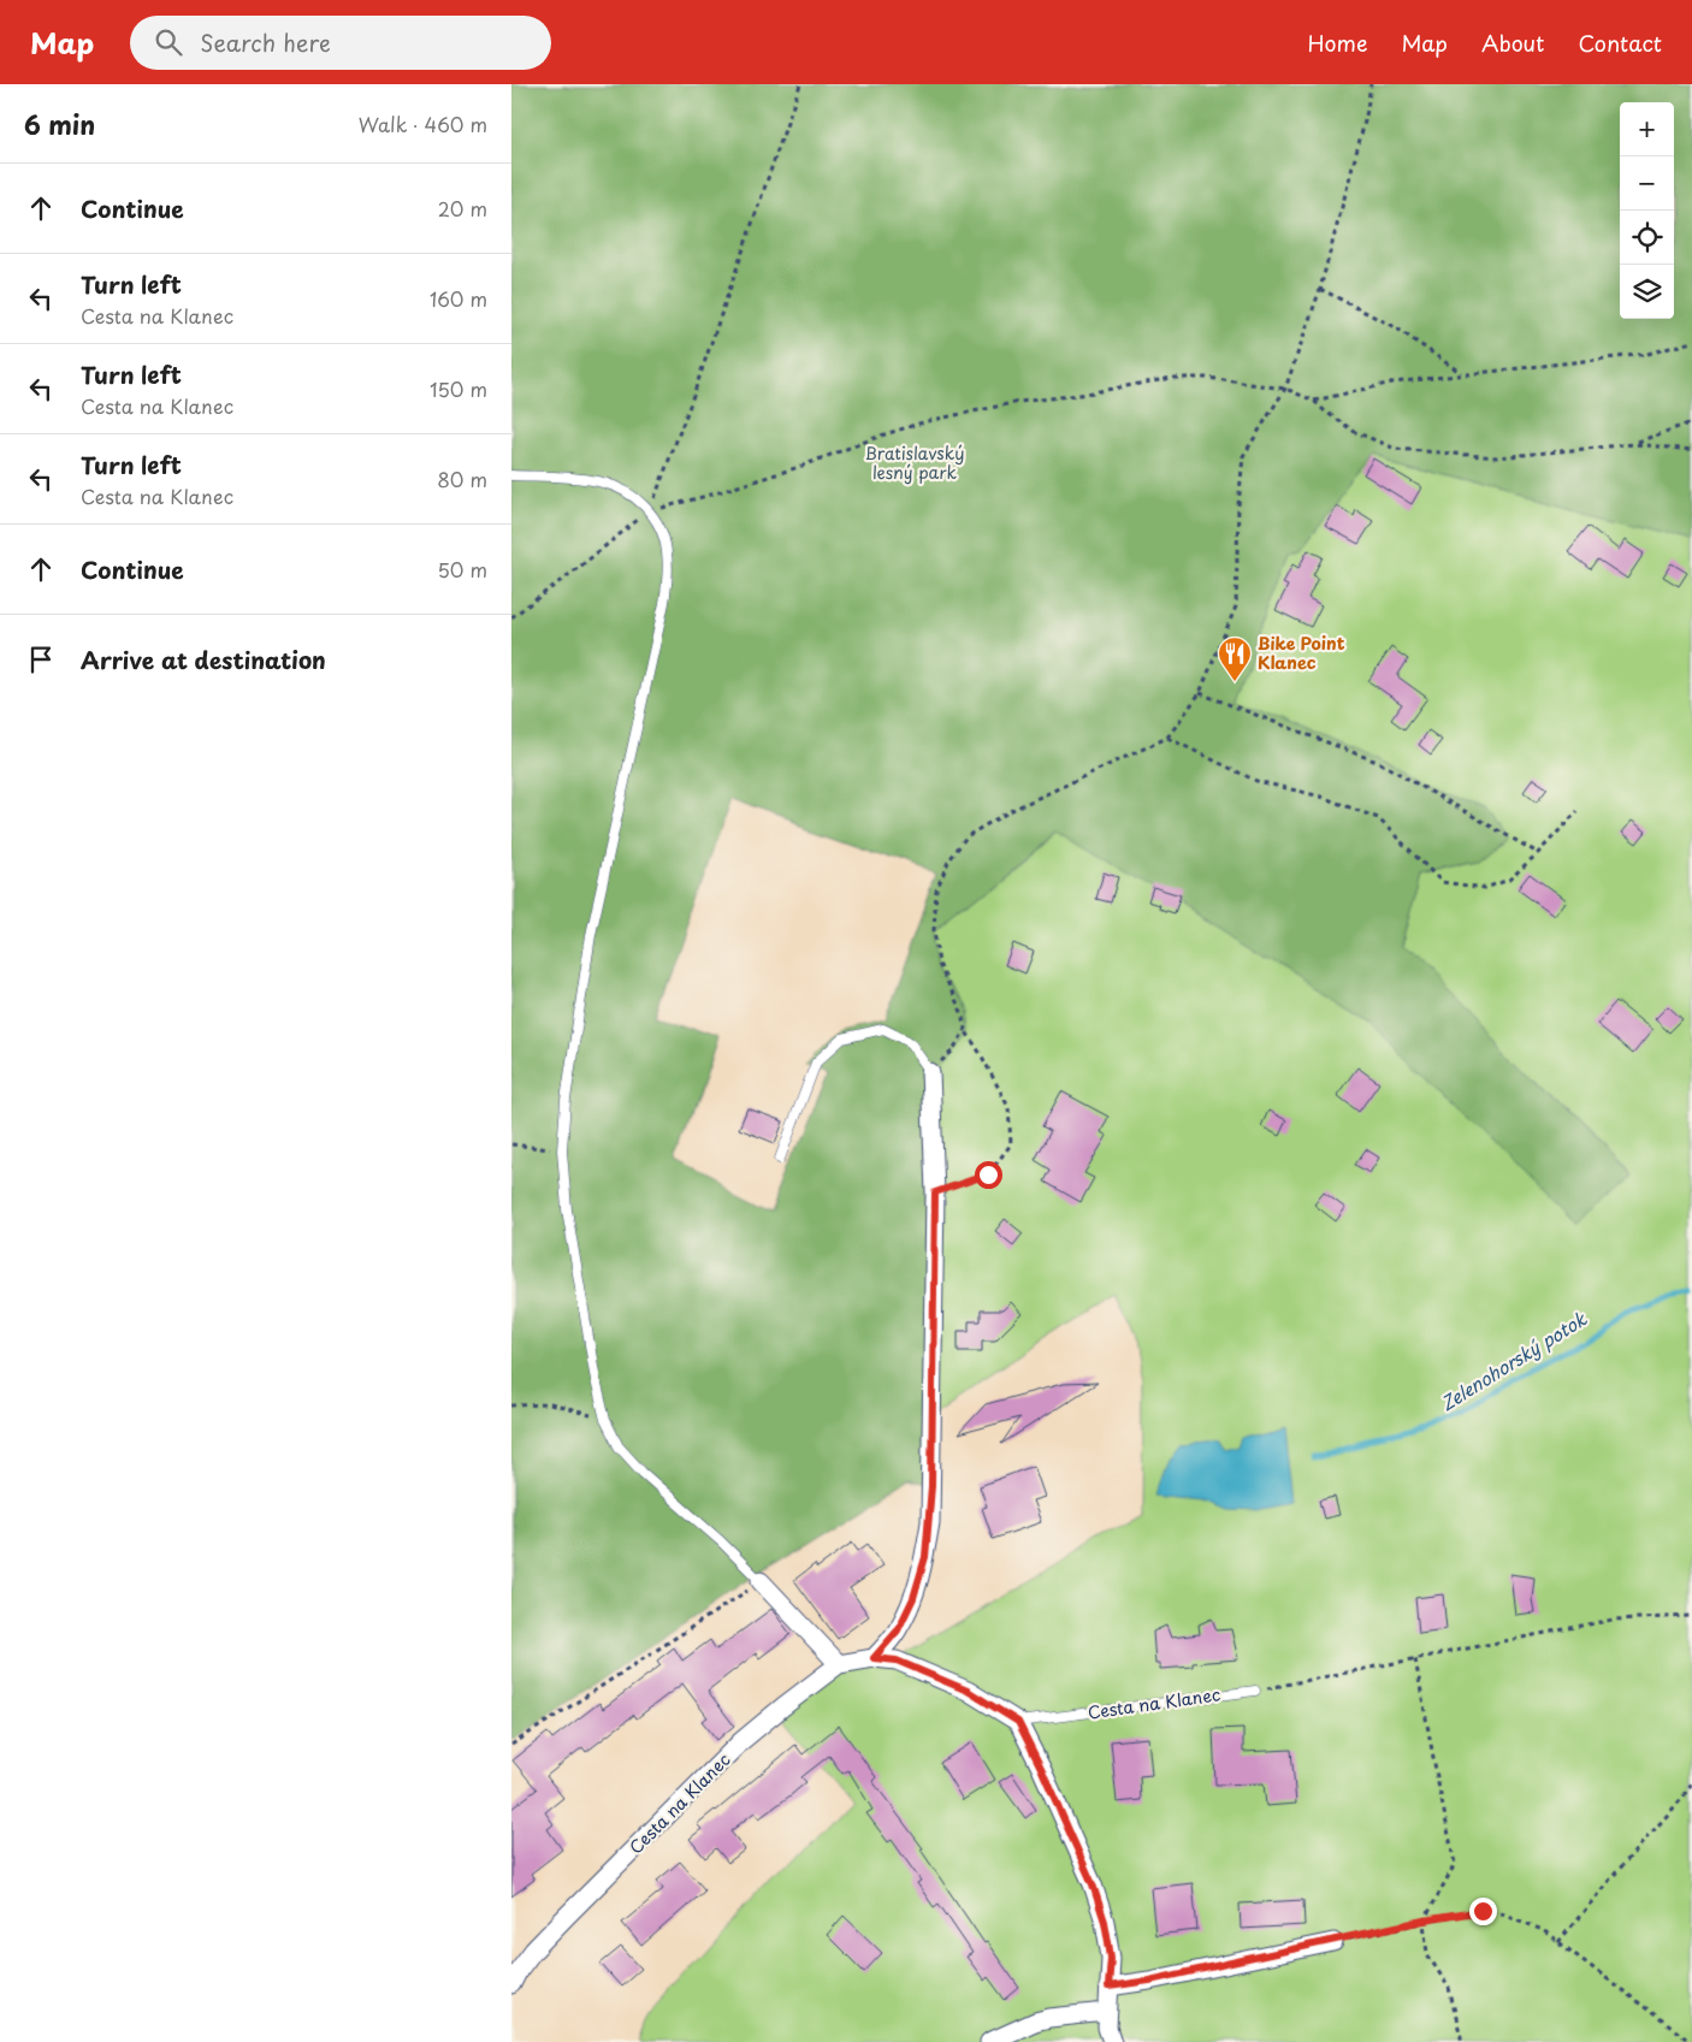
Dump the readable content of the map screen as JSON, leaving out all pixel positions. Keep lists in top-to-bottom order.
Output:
{
  "streets": {
    "street": ["Cesta na Klanec"]
  },
  "water": ["Zelenohorský potok"],
  "parks": ["Bratislavský lesný park"],
  "places": {
    "restaurant": ["Bike Point Klanec"]
  },
  "page": {
    "header": "Map",
    "search": "Search here",
    "nav": [
      "Home",
      "Map",
      "About",
      "Contact"
    ],
    "heading": ["6 min", "Walk · 460 m"],
    "map_buttons": ["+", "−"],
    "list": [
      ["Continue", "20 m"],
      ["Turn left", "Cesta na Klanec", "160 m"],
      ["Turn left", "Cesta na Klanec", "150 m"],
      ["Turn left", "Cesta na Klanec", "80 m"],
      ["Continue", "50 m"],
      "Arrive at destination"
    ]
  }
}
